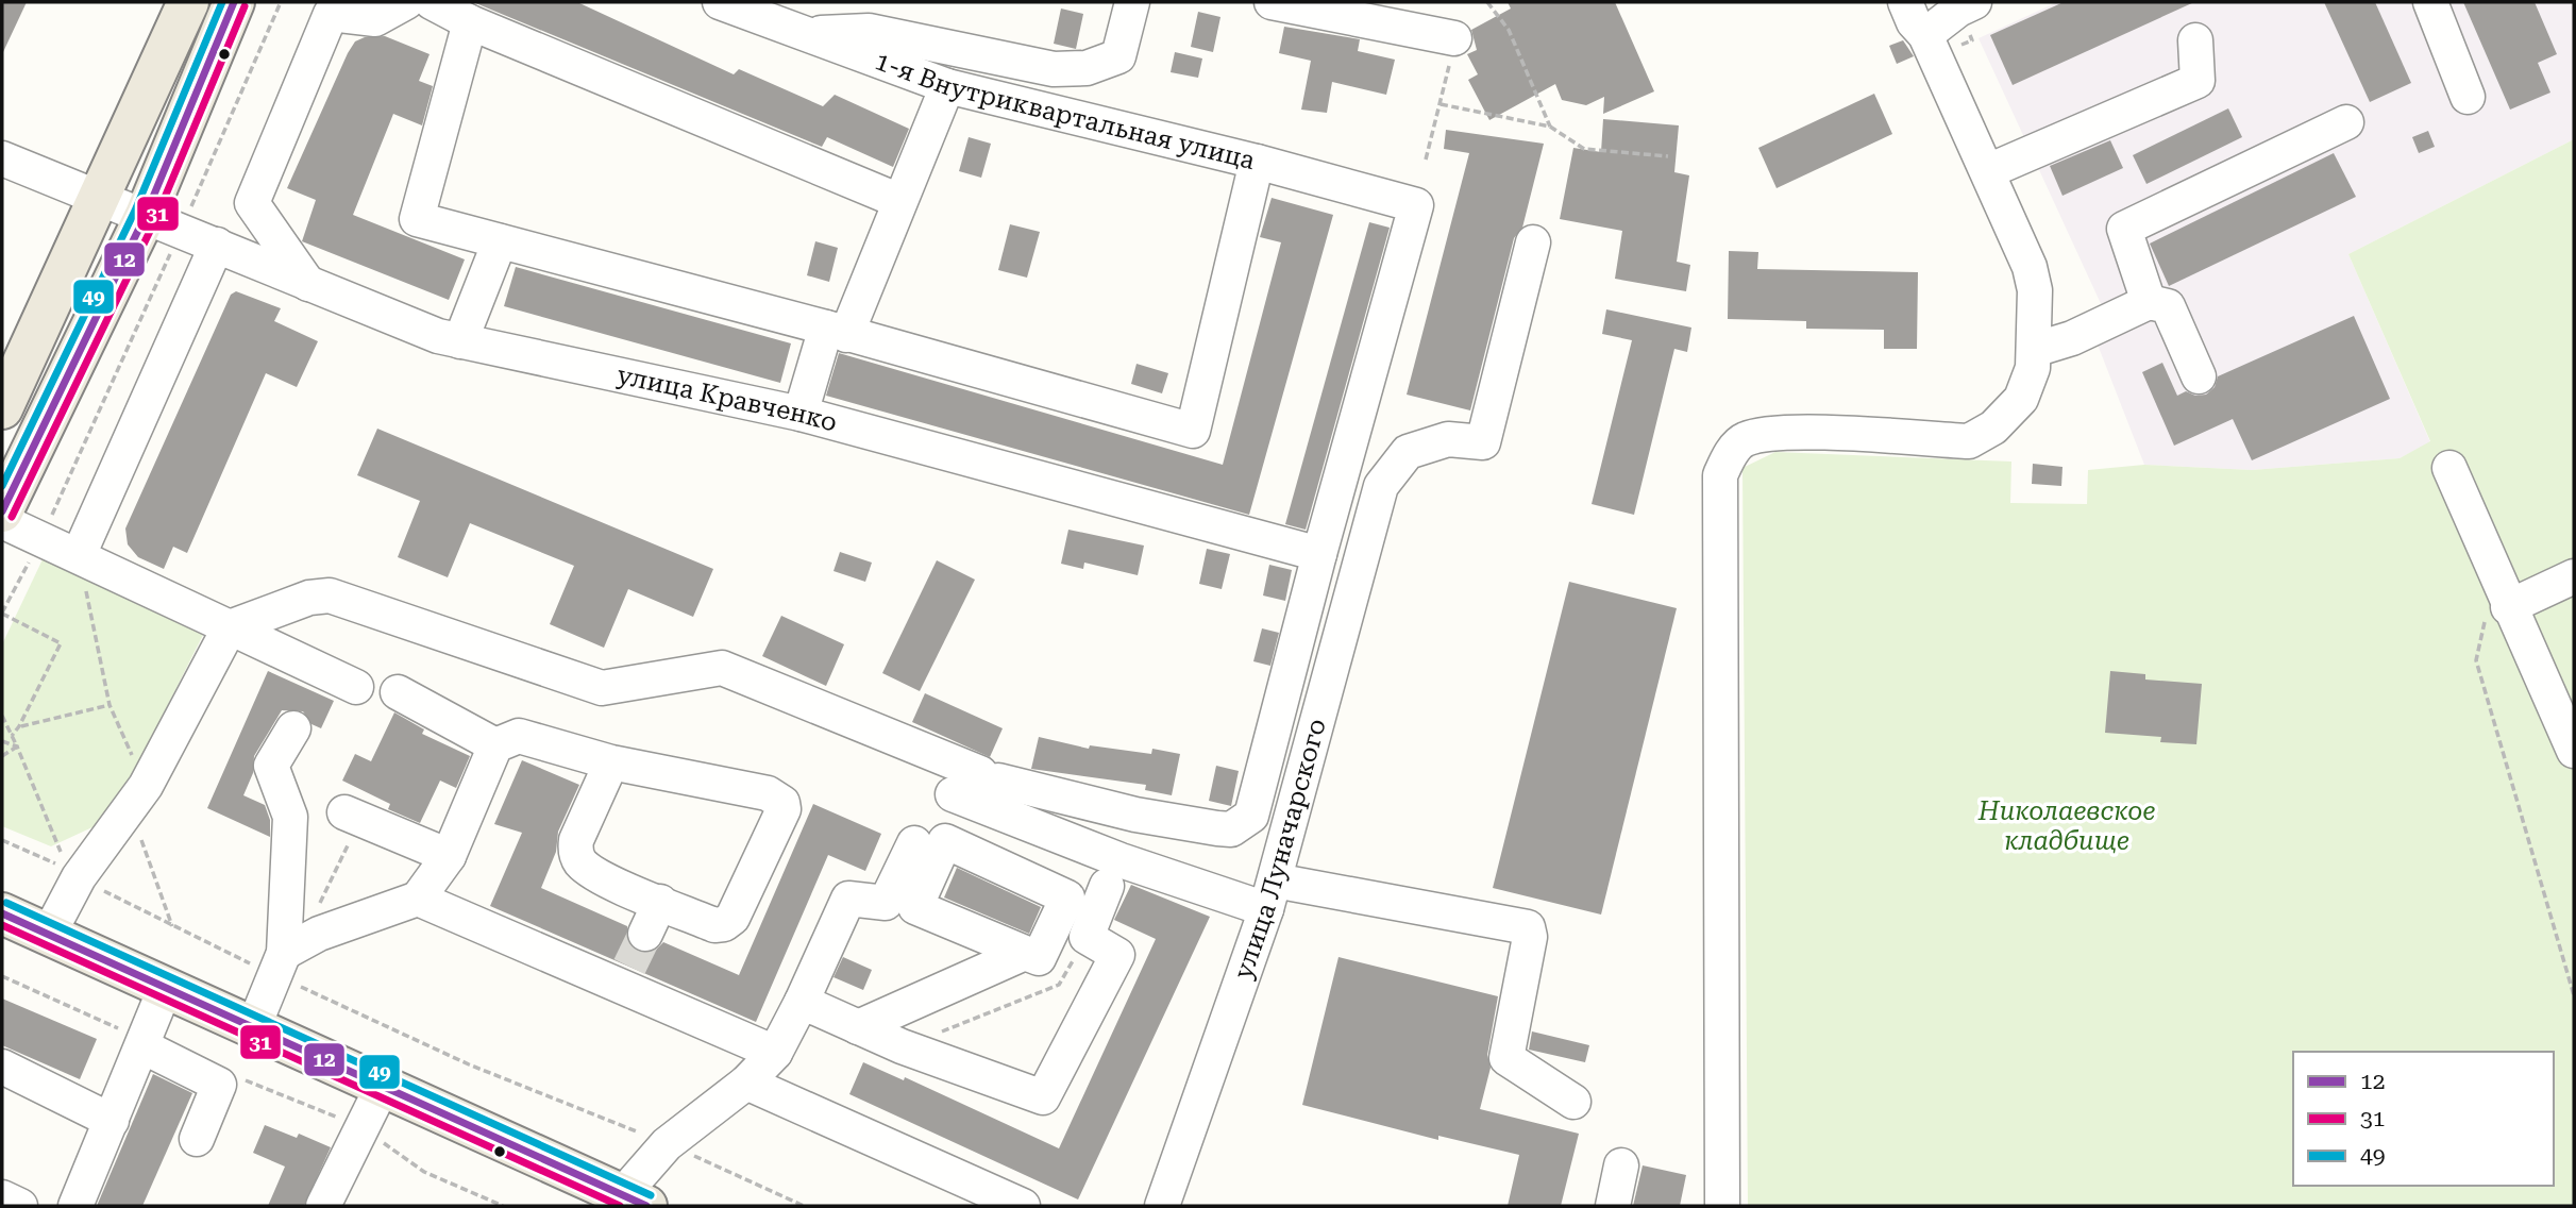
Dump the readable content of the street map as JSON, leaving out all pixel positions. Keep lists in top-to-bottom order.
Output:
{
  "streets": {
    "street": ["1-я Внутриквартальная улица", "улица Кравченко", "улица Луначарского"]
  },
  "crossings": [
    ["1-я Внутриквартальная улица", "улица Луначарского"],
    ["улица Кравченко", "улица Луначарского"]
  ],
  "parks": ["Николаевское кладбище"],
  "lines": ["transit line 12", "transit line 49", "transit line 31"],
  "legend": ["12", "31", "49"]
}
